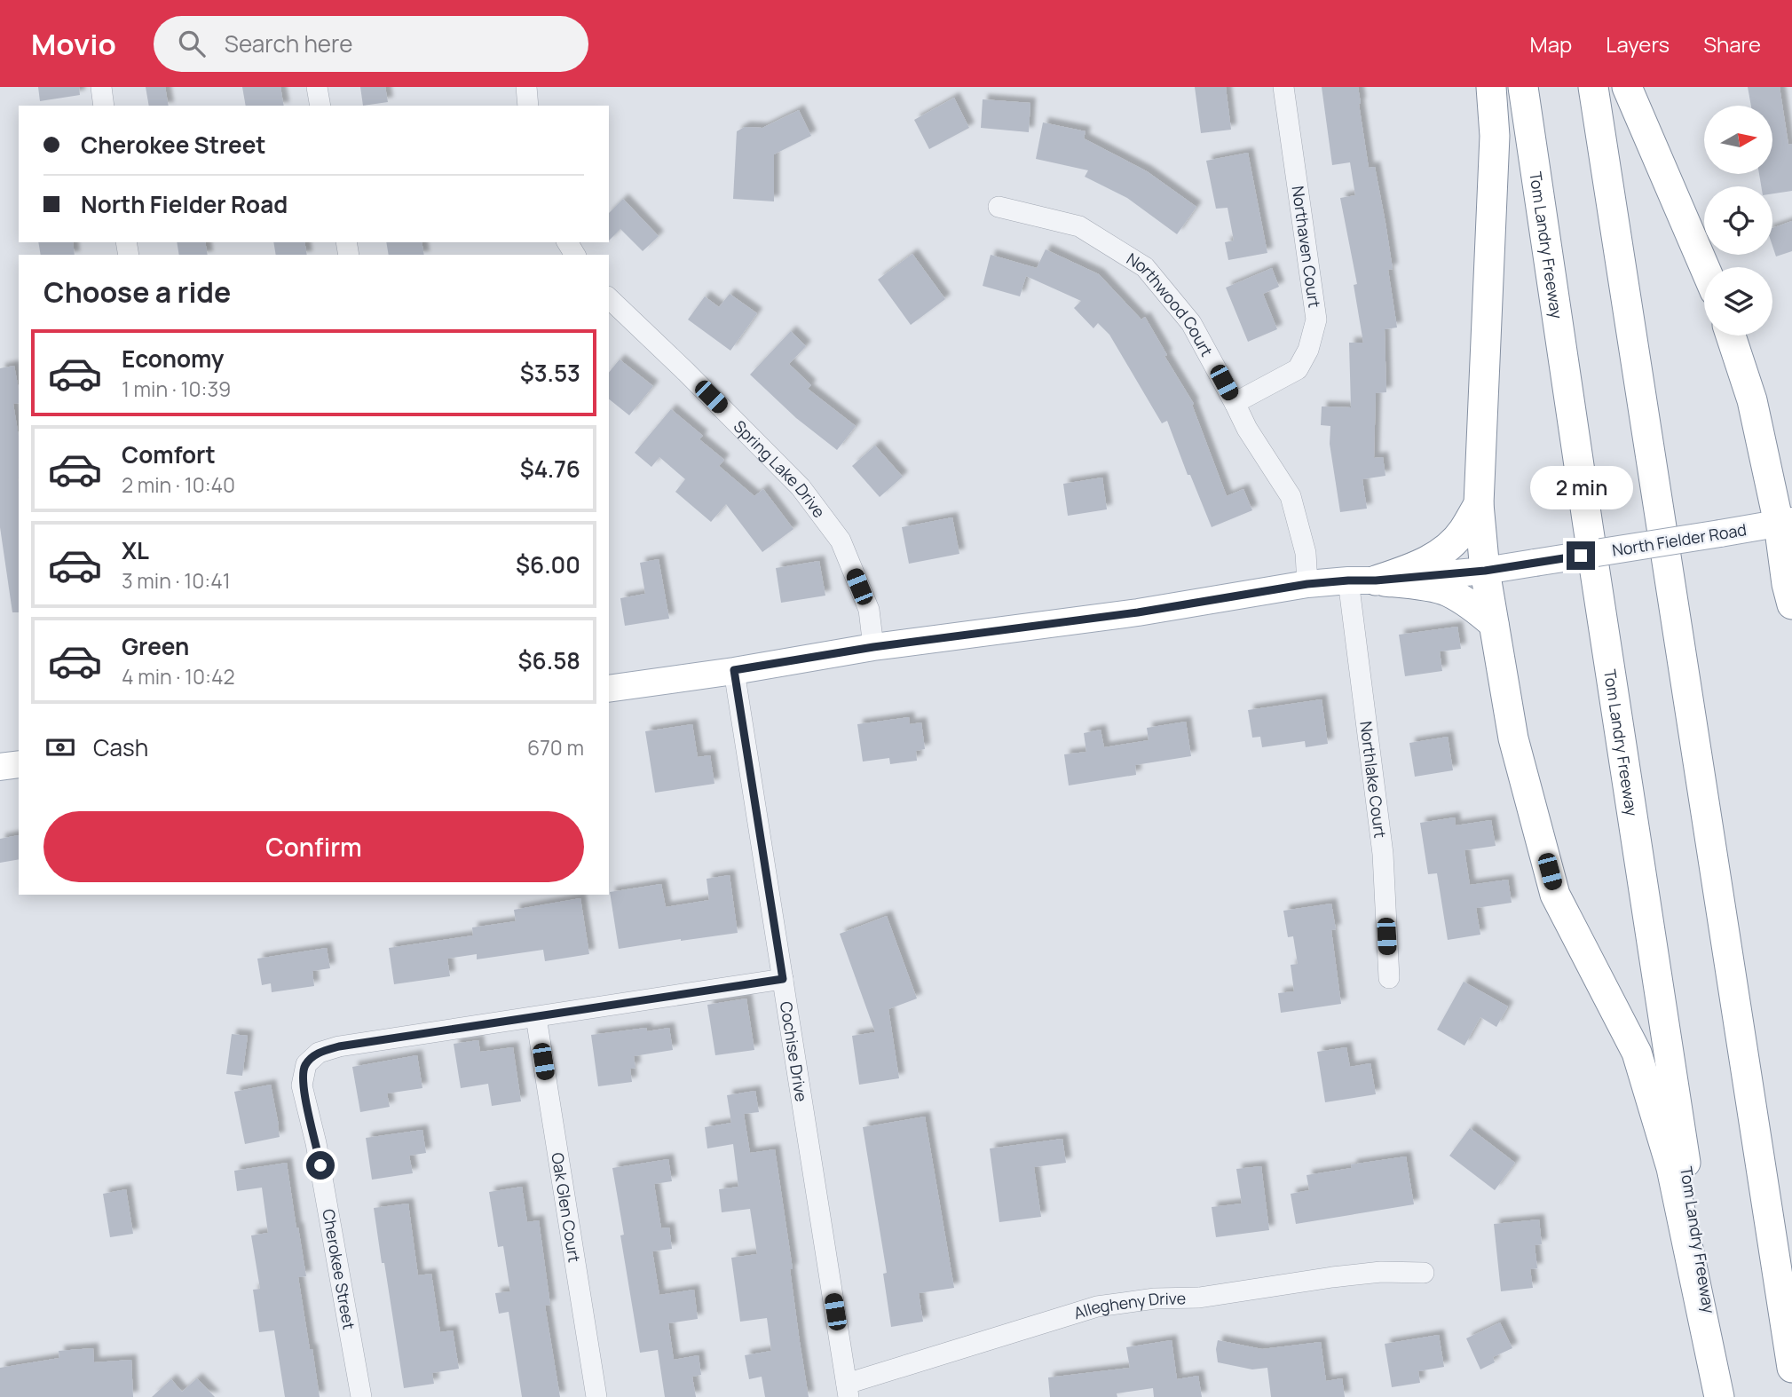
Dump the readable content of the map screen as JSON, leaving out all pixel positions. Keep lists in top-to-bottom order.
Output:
{
  "streets": {
    "highway": ["Tom Landry Freeway"],
    "main road": ["North Fielder Road"],
    "street": [
      "Northaven Court",
      "Northwood Court",
      "Spring Lake Drive",
      "Northlake Court",
      "Cochise Drive",
      "Oak Glen Court",
      "Cherokee Street",
      "Allegheny Drive"
    ]
  },
  "crossings": [
    ["Northaven Court", "Northwood Court"],
    ["Northwood Court", "North Fielder Road"],
    ["Spring Lake Drive", "North Fielder Road"],
    ["North Fielder Road", "Northlake Court"],
    ["North Fielder Road", "Cochise Drive"],
    ["Cochise Drive", "Allegheny Drive"],
    ["Oak Glen Court", "Cherokee Street"]
  ],
  "north": "right",
  "page": {
    "header": "Movio",
    "search": "Search here",
    "nav": ["Map", "Layers", "Share"],
    "banner": ["Cherokee Street", "North Fielder Road"],
    "heading": "Choose a ride",
    "list": [
      {
        "name": "Economy",
        "note": "1 min · 10:39",
        "value": "$3.53"
      },
      {
        "name": "Comfort",
        "note": "2 min · 10:40",
        "value": "$4.76"
      },
      {
        "name": "XL",
        "note": "3 min · 10:41",
        "value": "$6.00"
      },
      {
        "name": "Green",
        "note": "4 min · 10:42",
        "value": "$6.58"
      }
    ],
    "bubble": "2 min",
    "pay": ["Cash", "670 m"],
    "buttons": "Confirm"
  }
}
